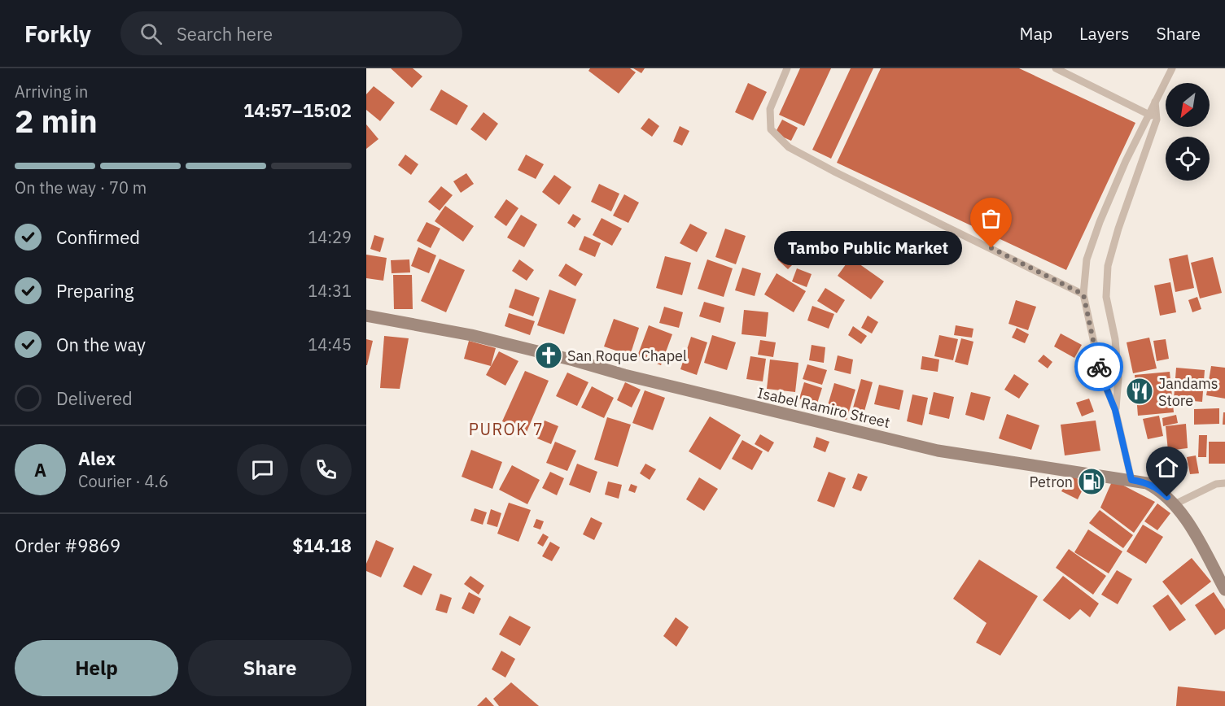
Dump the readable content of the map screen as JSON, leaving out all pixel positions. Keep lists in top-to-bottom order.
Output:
{
  "streets": {
    "street": ["Isabel Ramiro Street"]
  },
  "districts": ["PUROK 7"],
  "places": {
    "other": ["Tambo Public Market"],
    "church": ["San Roque Chapel"],
    "restaurant": ["Jandams Store"],
    "fuel station": ["Petron"]
  },
  "north": "bottom left",
  "page": {
    "header": "Forkly",
    "search": "Search here",
    "nav": ["Map", "Layers", "Share"],
    "heading": ["2 min", "Arriving in", "14:57–15:02"],
    "panel": [
      "Alex",
      "Courier · 4.6",
      "Order #9869",
      "$14.18"
    ],
    "bar": "On the way · 70 m",
    "list": [
      ["Confirmed", "14:29"],
      ["Preparing", "14:31"],
      ["On the way", "14:45"],
      "Delivered"
    ],
    "bubble": "Tambo Public Market",
    "round": "A",
    "buttons": ["Help", "Share"]
  }
}
